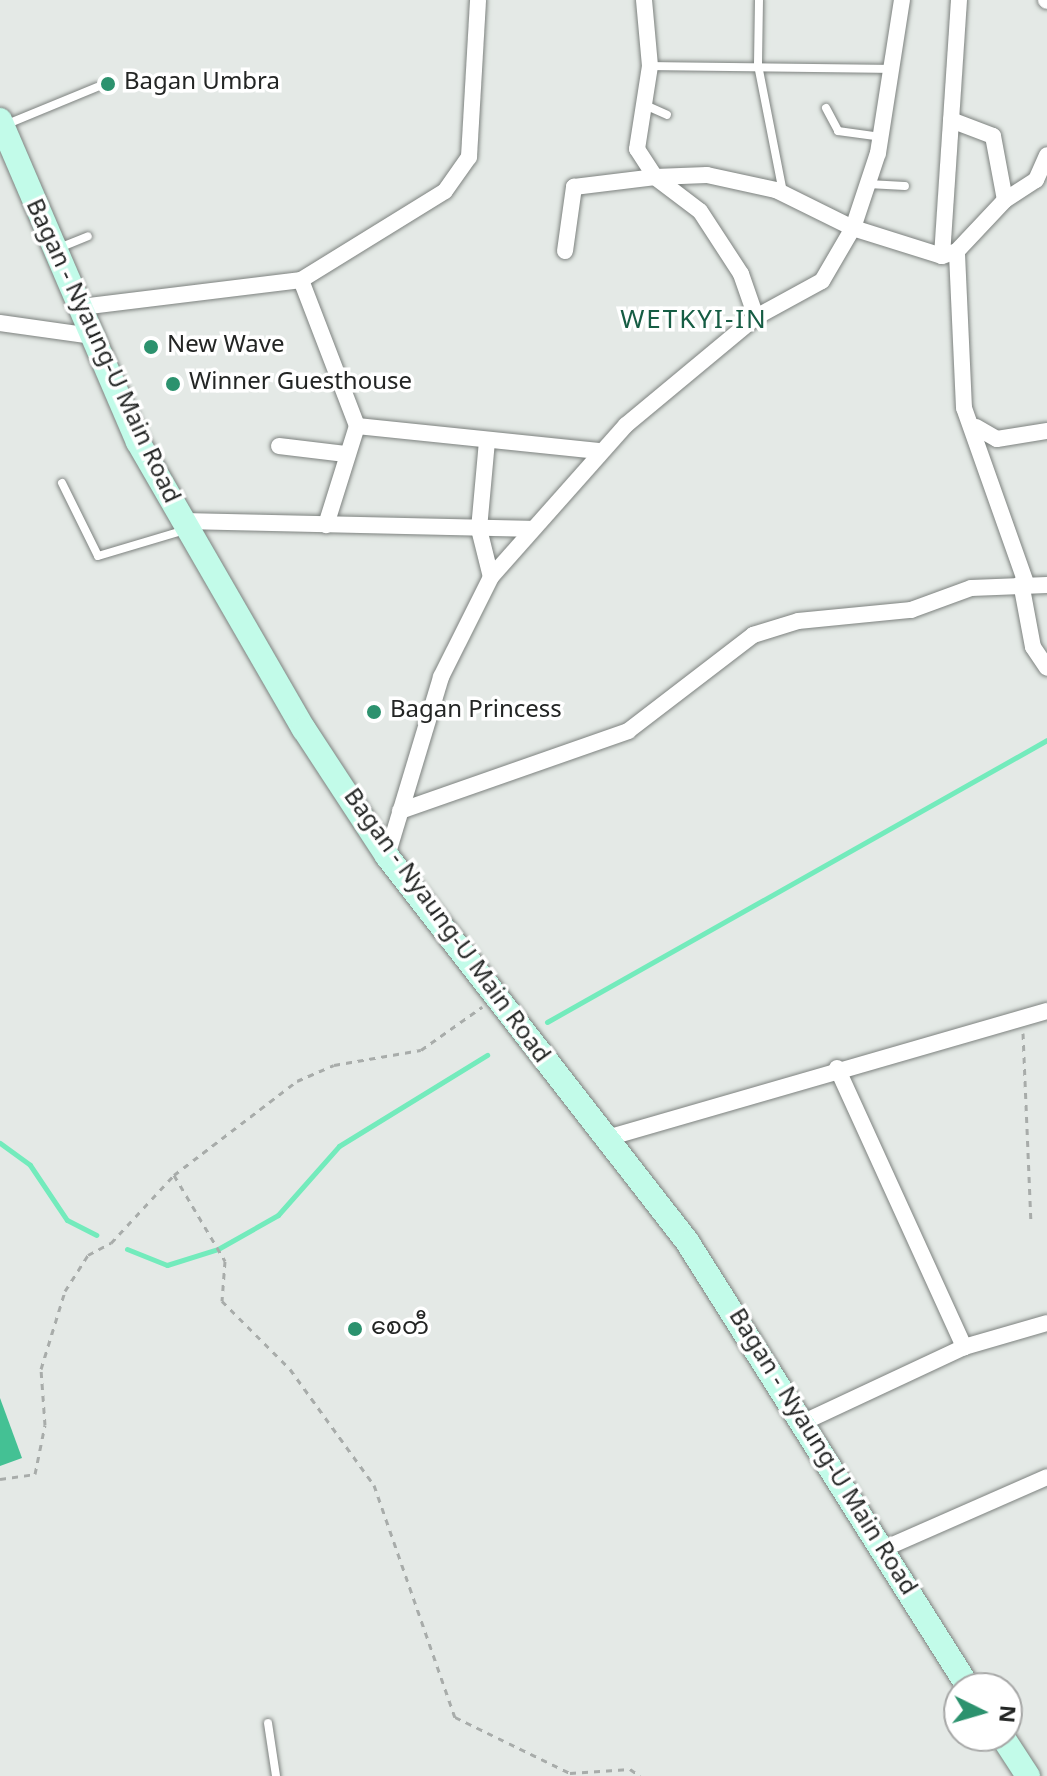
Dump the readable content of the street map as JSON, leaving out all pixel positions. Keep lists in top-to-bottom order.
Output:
{
  "streets": {
    "main road": ["Bagan - Nyaung-U Main Road"]
  },
  "districts": ["WETKYI-IN"],
  "places": [
    "Bagan Umbra",
    "New Wave",
    "Winner Guesthouse",
    "Bagan Princess",
    "စေတီ"
  ],
  "north": "right"
}
